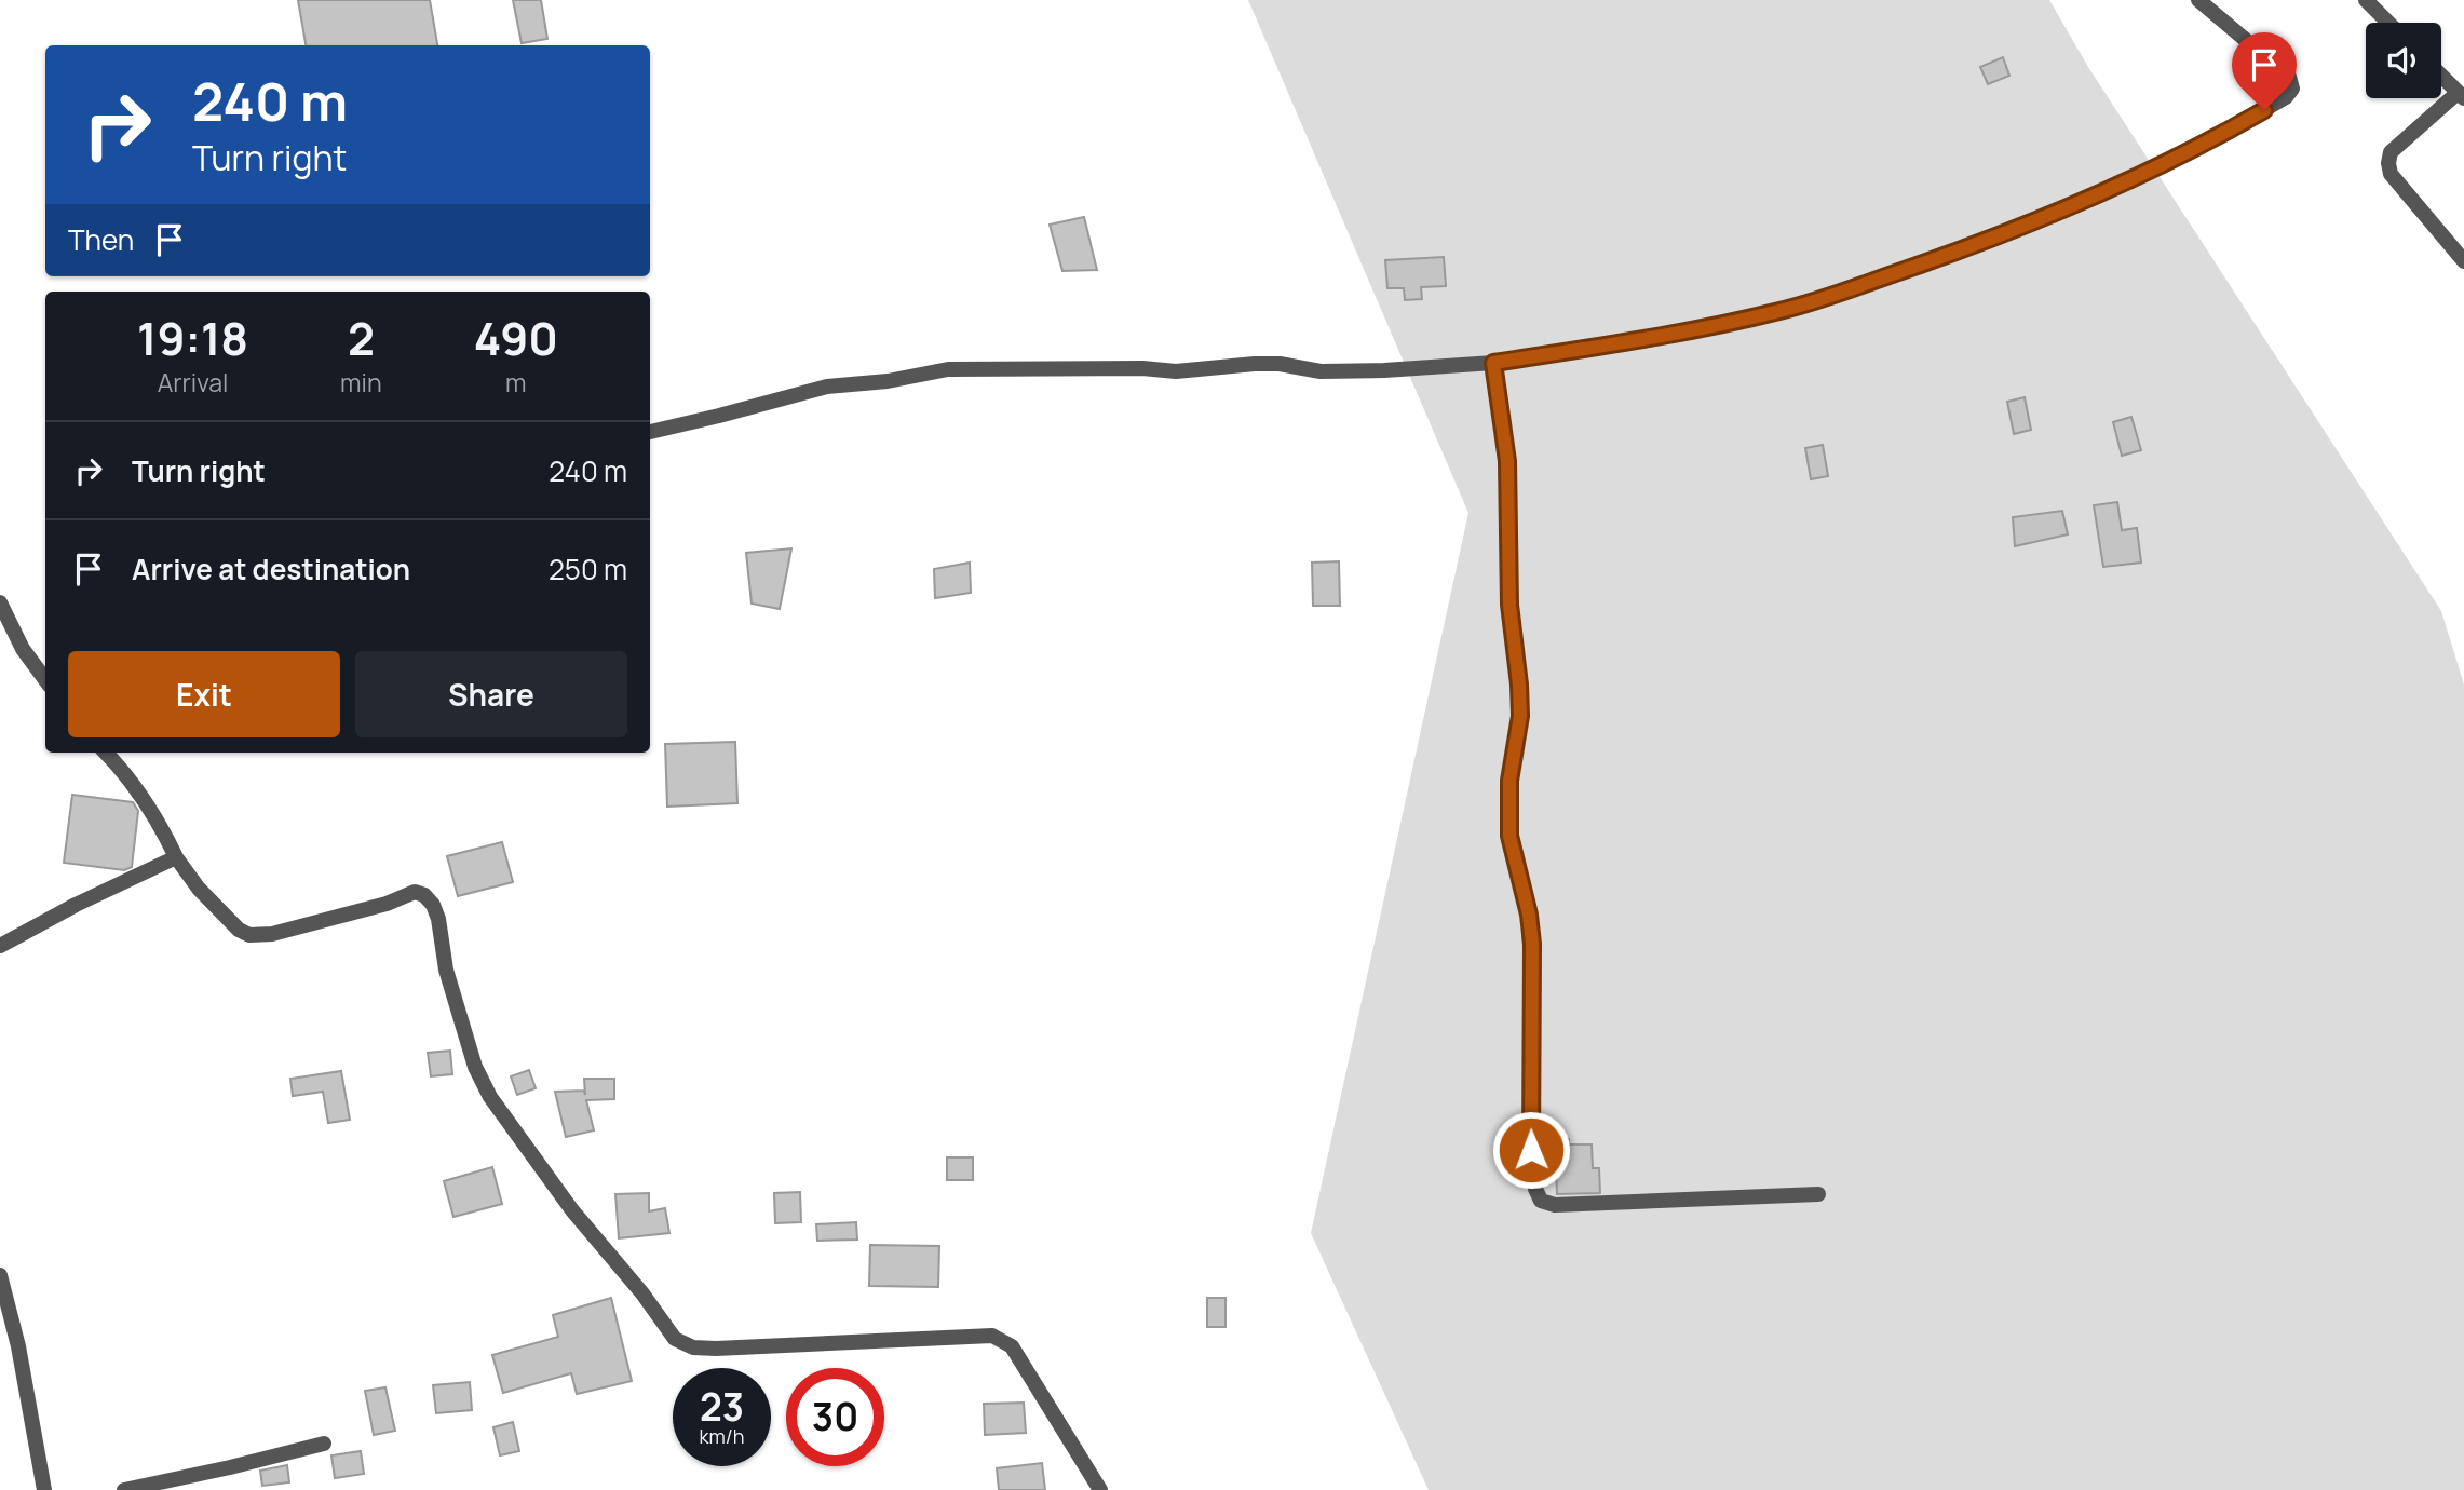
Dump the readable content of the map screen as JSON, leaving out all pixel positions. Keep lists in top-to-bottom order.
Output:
{
  "page": {
    "turn": ["240 m", "Turn right"],
    "then": "Then",
    "eta": [
      "19:18",
      "Arrival",
      "2",
      "min",
      "490",
      "m"
    ],
    "list": [
      {
        "name": "Turn right",
        "value": "240 m"
      },
      {
        "name": "Arrive at destination",
        "value": "250 m"
      }
    ],
    "buttons": ["Exit", "Share"],
    "speed": "23 km/h",
    "limit": "30"
  }
}
